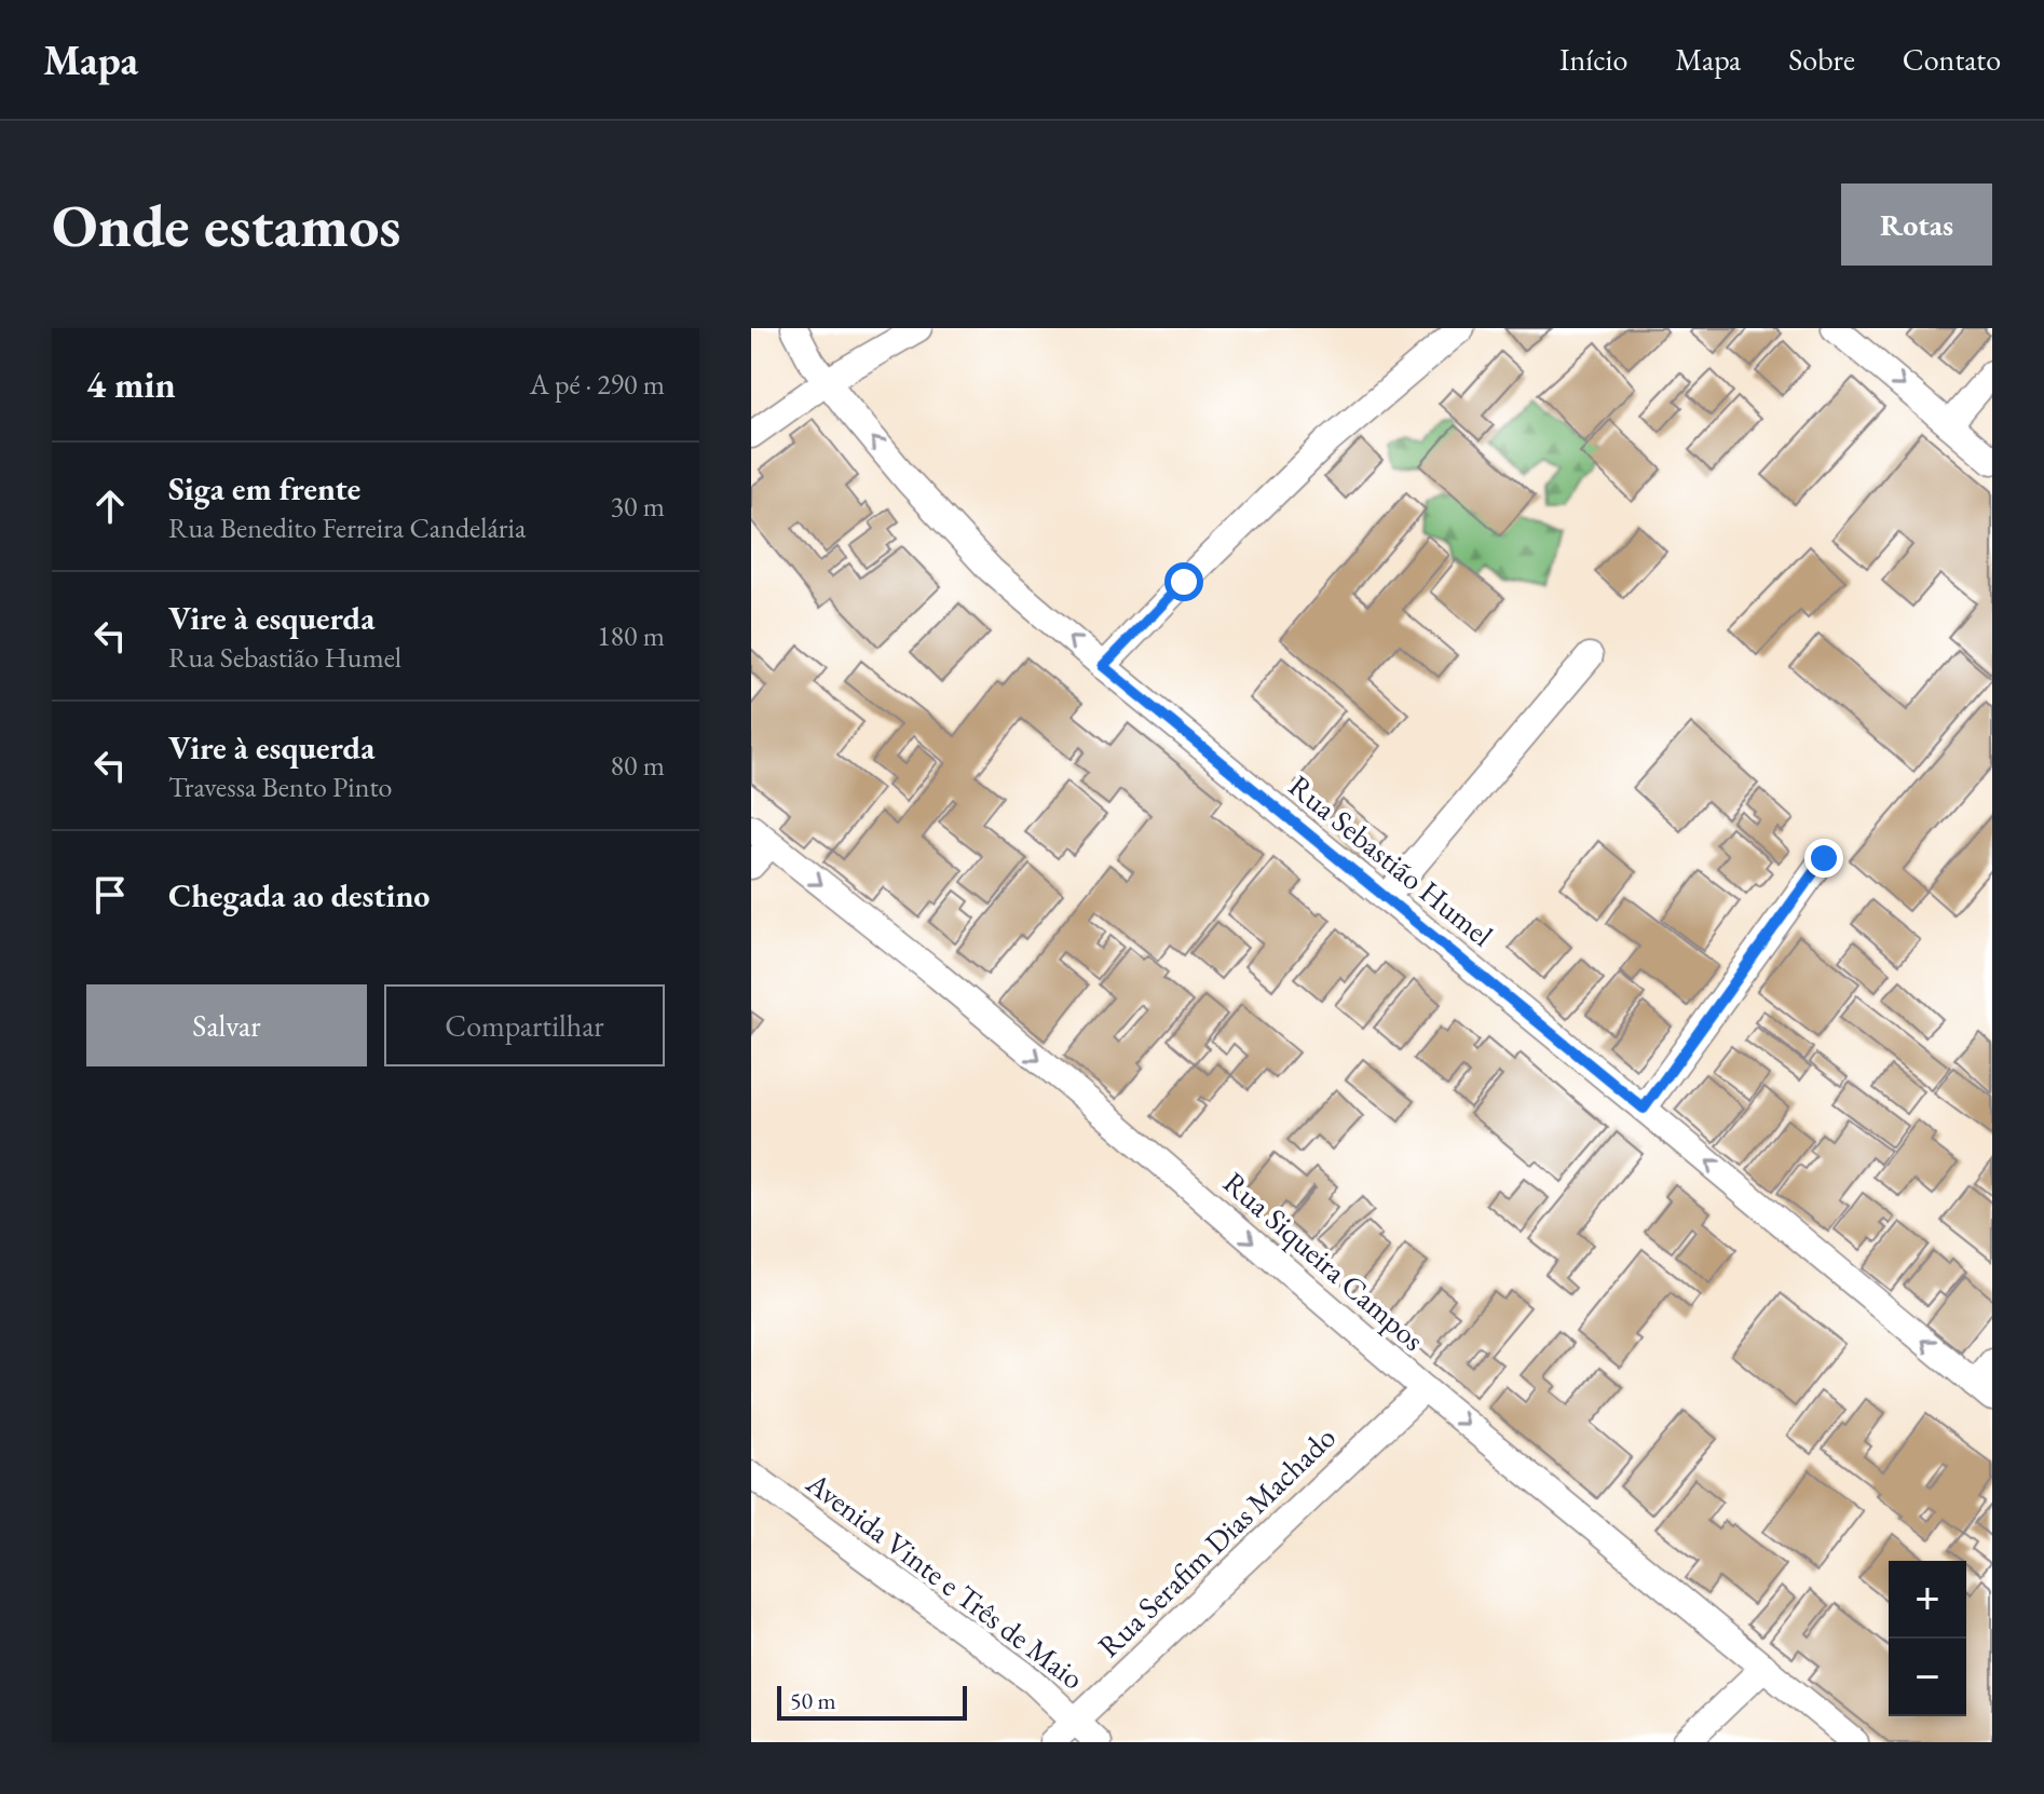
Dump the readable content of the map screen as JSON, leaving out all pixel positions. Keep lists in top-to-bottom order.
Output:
{
  "streets": {
    "street": [
      "Rua Sebastião Humel",
      "Rua Siqueira Campos",
      "Rua Serafim Dias Machado",
      "Avenida Vinte e Três de Maio"
    ]
  },
  "crossings": [
    ["Rua Siqueira Campos", "Rua Serafim Dias Machado"],
    ["Rua Serafim Dias Machado", "Avenida Vinte e Três de Maio"]
  ],
  "one_way": ["Rua Sebastião Humel", "Rua Siqueira Campos"],
  "scale_bar": "50 m",
  "page": {
    "header": "Mapa",
    "nav": [
      "Início",
      "Mapa",
      "Sobre",
      "Contato"
    ],
    "buttons": [
      "Rotas",
      ["Salvar", "Compartilhar"]
    ],
    "title": "Onde estamos",
    "heading": ["4 min", "A pé · 290 m"],
    "list": [
      ["Siga em frente", "Rua Benedito Ferreira Candelária", "30 m"],
      ["Vire à esquerda", "Rua Sebastião Humel", "180 m"],
      ["Vire à esquerda", "Travessa Bento Pinto", "80 m"],
      "Chegada ao destino"
    ],
    "map_buttons": ["+", "−"],
    "scale": "50 m"
  }
}
